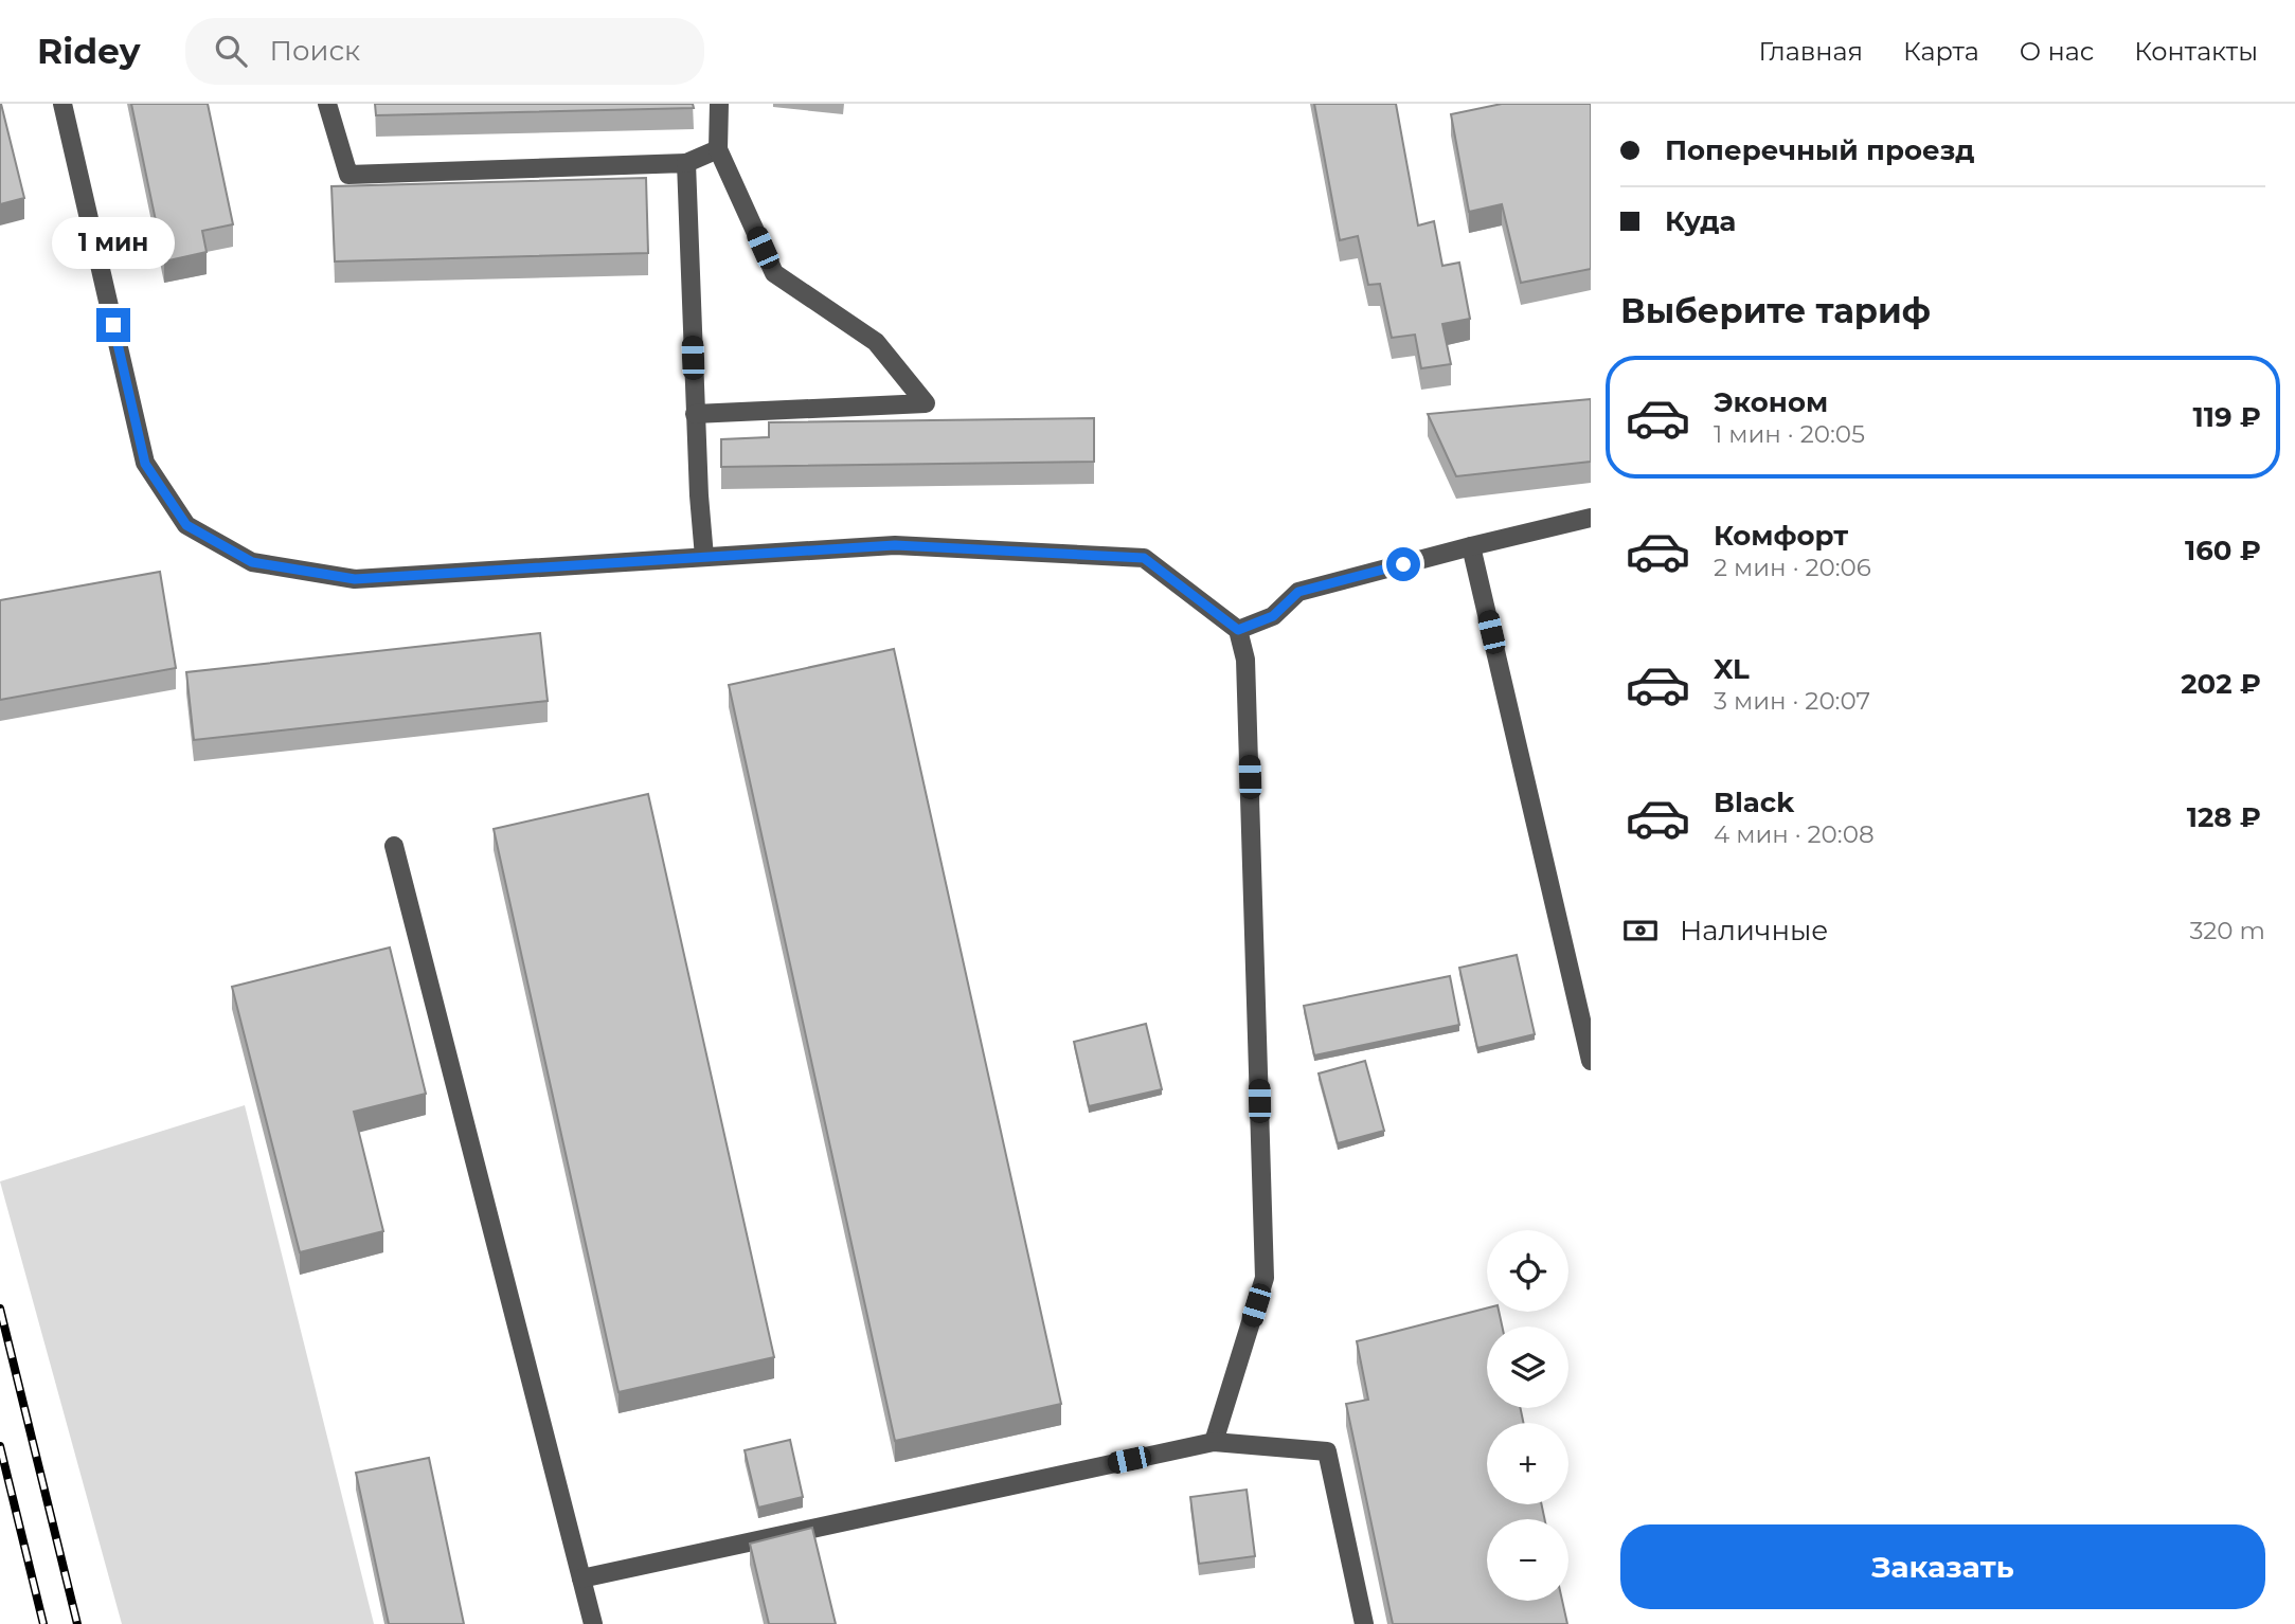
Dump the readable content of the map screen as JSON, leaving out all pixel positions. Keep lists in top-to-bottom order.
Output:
{
  "page": {
    "header": "Ridey",
    "search": "Поиск",
    "nav": [
      "Главная",
      "Карта",
      "О нас",
      "Контакты"
    ],
    "banner": ["Поперечный проезд", "Куда"],
    "bubble": "1 мин",
    "heading": "Выберите тариф",
    "list": [
      {
        "name": "Эконом",
        "note": "1 мин · 20:05",
        "value": "119 ₽"
      },
      {
        "name": "Комфорт",
        "note": "2 мин · 20:06",
        "value": "160 ₽"
      },
      {
        "name": "XL",
        "note": "3 мин · 20:07",
        "value": "202 ₽"
      },
      {
        "name": "Black",
        "note": "4 мин · 20:08",
        "value": "128 ₽"
      }
    ],
    "pay": ["Наличные", "320 m"],
    "map_buttons": ["+", "−"],
    "buttons": "Заказать"
  }
}
